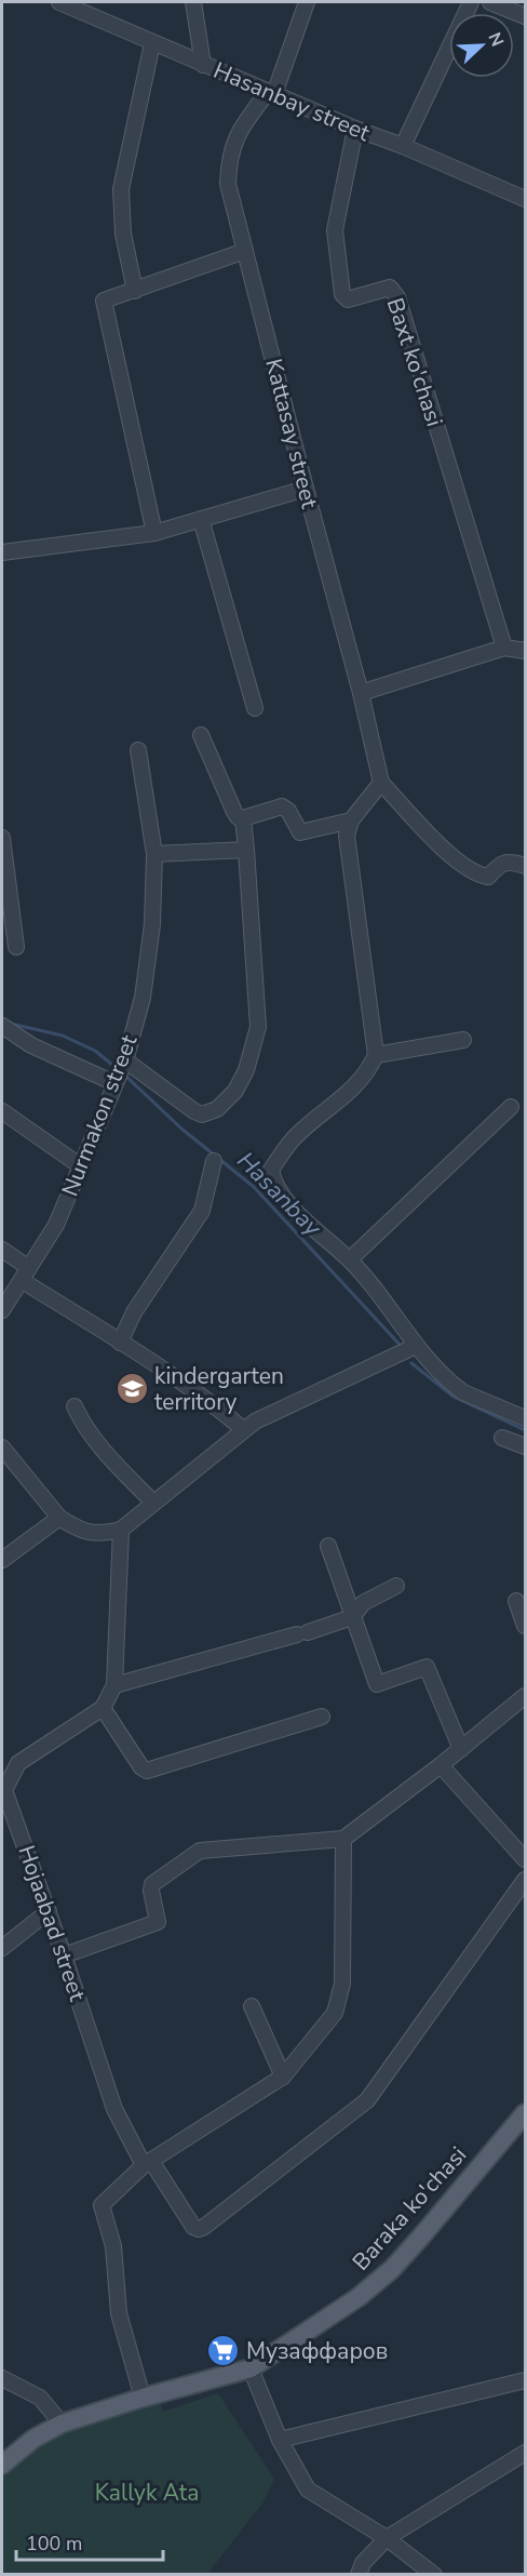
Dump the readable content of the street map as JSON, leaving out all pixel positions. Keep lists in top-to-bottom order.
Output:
{
  "streets": {
    "main road": ["Baraka ko'chasi"],
    "street": [
      "Hasanbay street",
      "Baxt ko'chasi",
      "Kattasay street",
      "Nurmakon street",
      "Hojaabad street"
    ]
  },
  "crossings": [
    ["Hasanbay street", "Baxt ko'chasi"],
    ["Hasanbay street", "Kattasay street"]
  ],
  "water": ["Hasanbay"],
  "parks": ["Kallyk Ata"],
  "places": {
    "school or university": ["kindergarten territory"],
    "supermarket": ["Музаффаров"]
  },
  "scale_bar": "100 m",
  "north": "top right"
}
